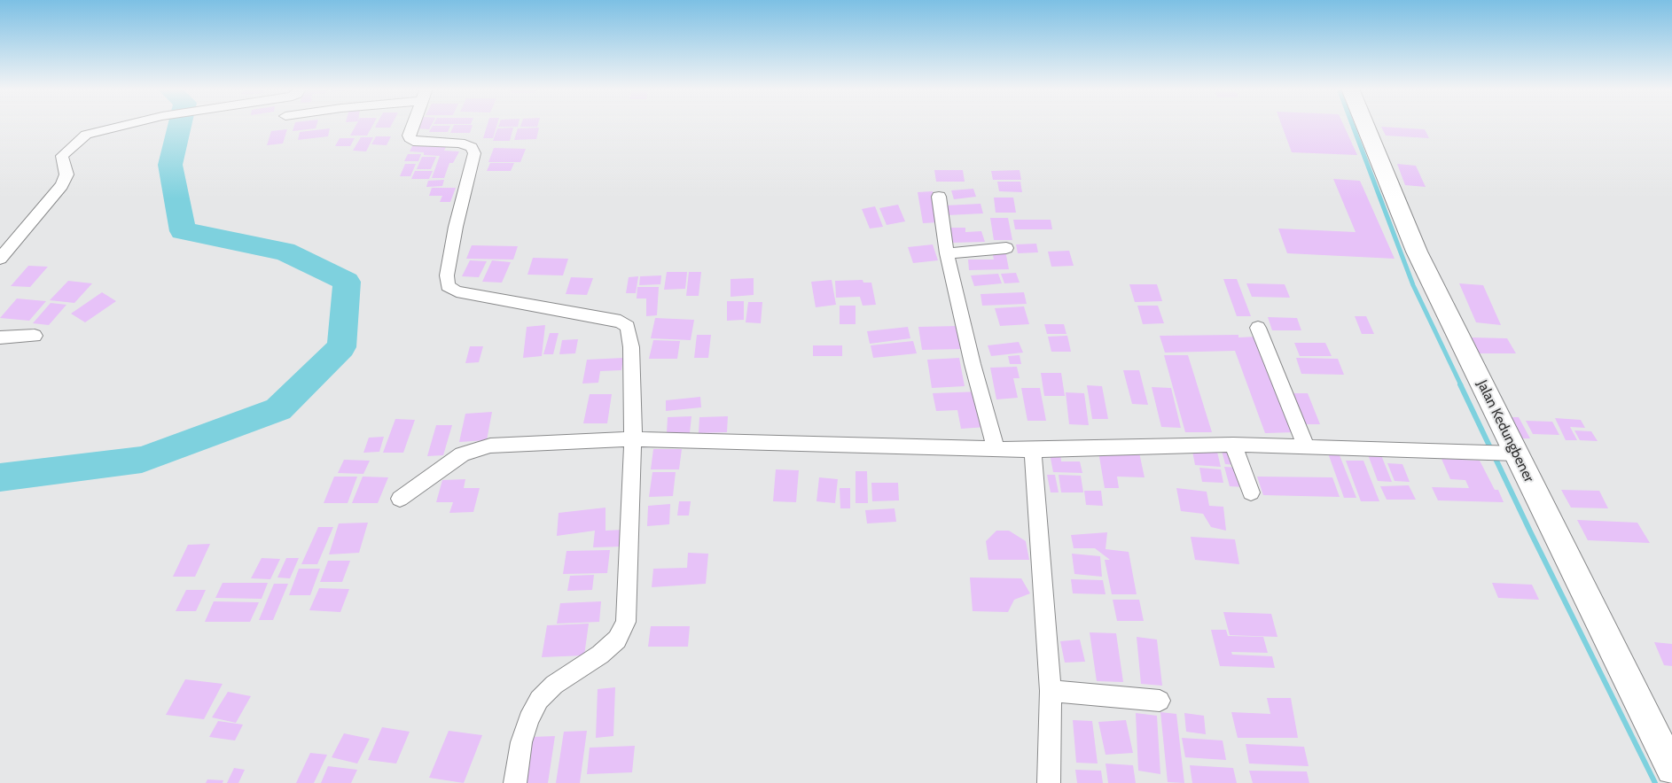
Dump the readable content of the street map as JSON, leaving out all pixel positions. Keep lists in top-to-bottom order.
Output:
{
  "streets": {
    "street": ["Jalan Kedungbener"]
  }
}
